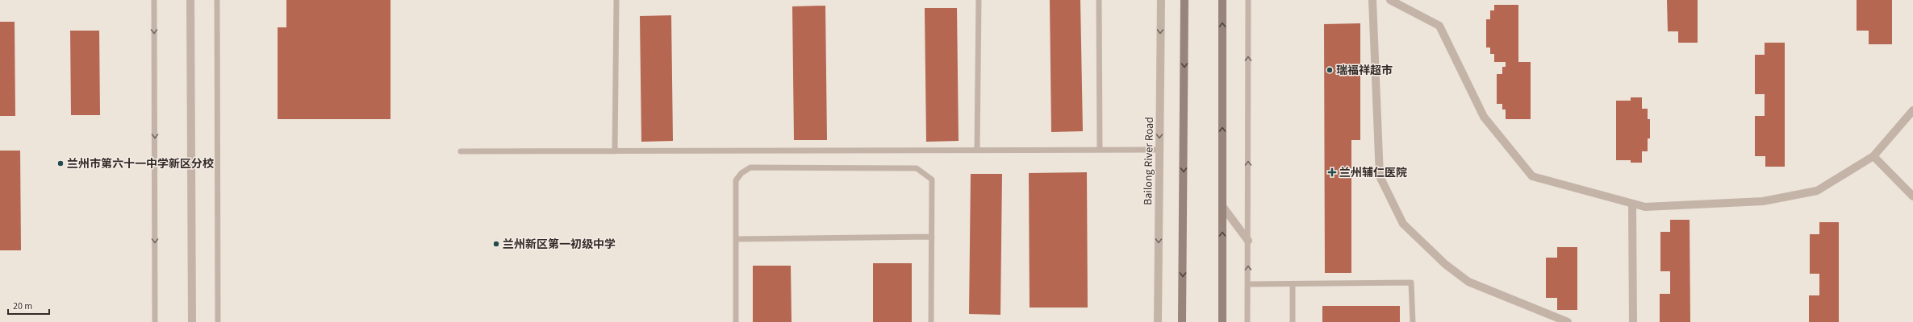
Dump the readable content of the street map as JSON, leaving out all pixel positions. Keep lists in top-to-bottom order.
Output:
{
  "streets": {
    "street": ["Bailong River Road"]
  },
  "one_way": ["Bailong River Road"],
  "places": {
    "other": ["瑞福祥超市", "兰州市第六十一中学新区分校", "兰州新区第一初级中学"],
    "health": ["兰州辅仁医院"]
  },
  "scale_bar": "20 m"
}
